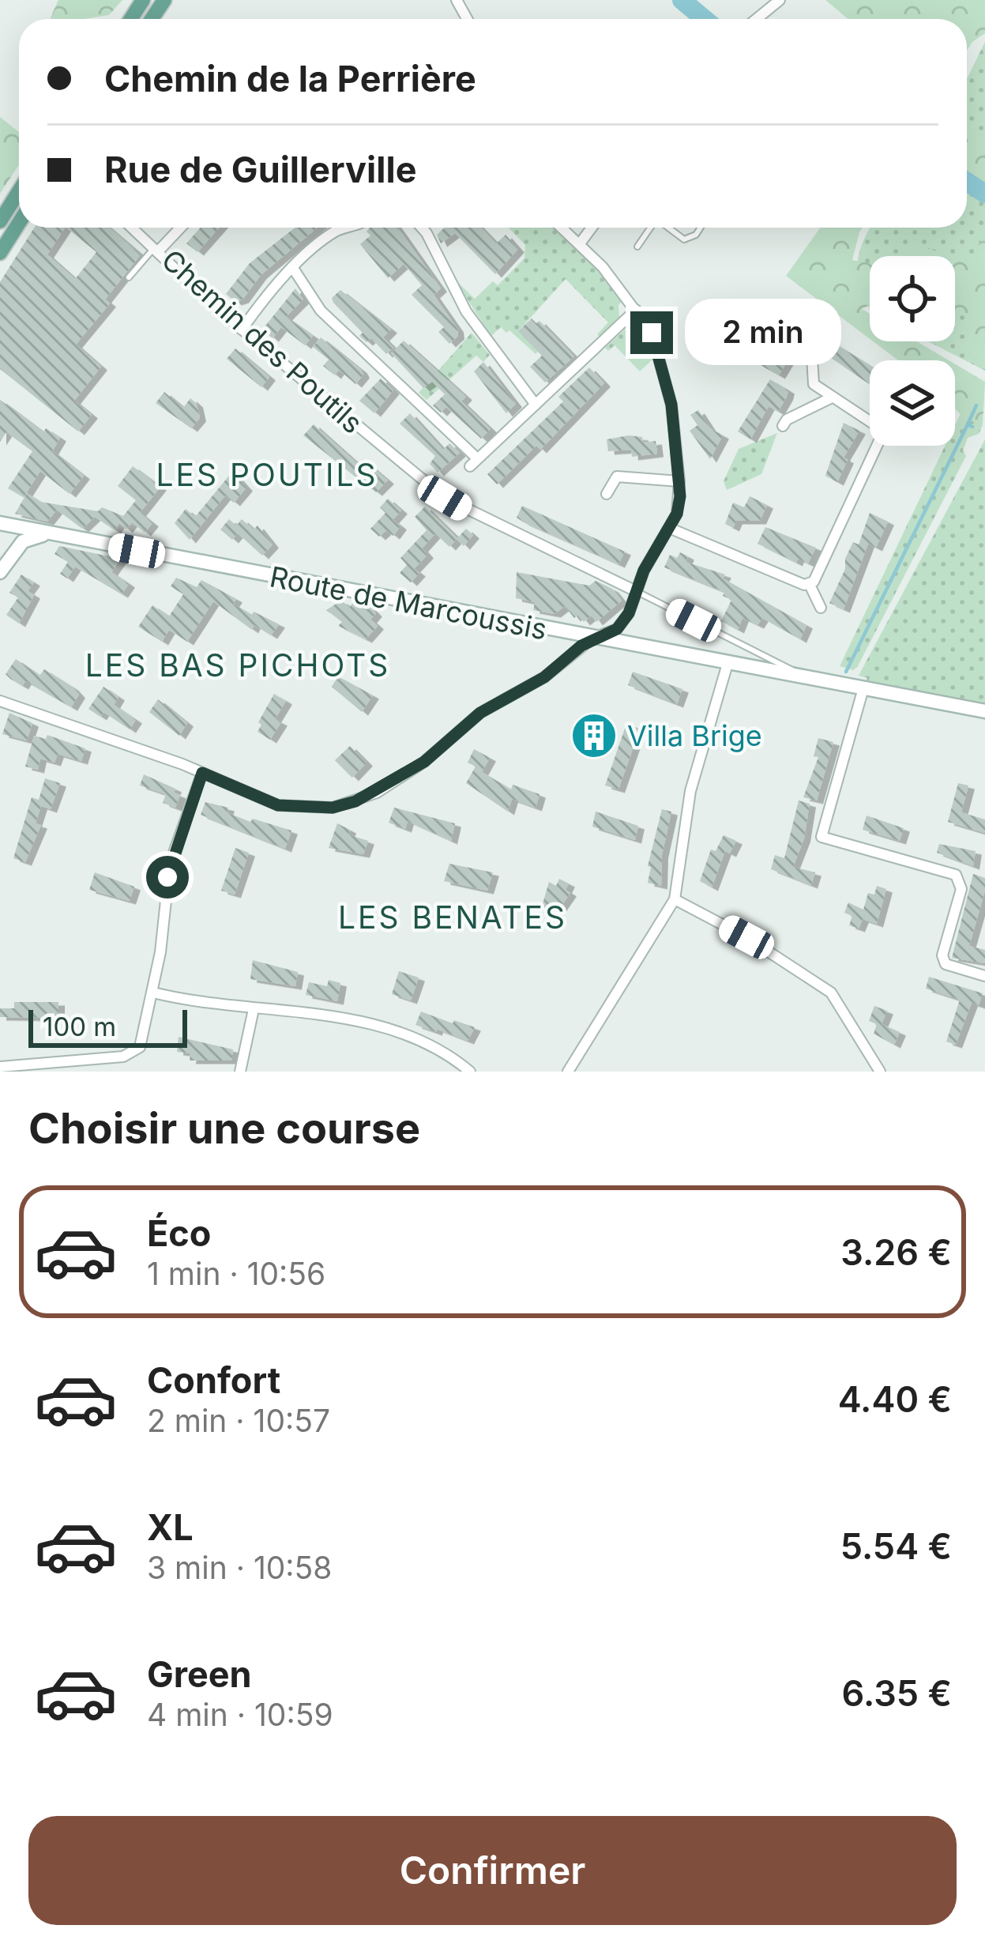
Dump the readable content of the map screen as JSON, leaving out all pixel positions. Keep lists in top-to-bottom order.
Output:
{
  "streets": {
    "main road": ["Route de Marcoussis"],
    "street": ["Chemin des Poutils"]
  },
  "crossings": [
    ["Chemin des Poutils", "Route de Marcoussis"]
  ],
  "districts": ["LES POUTILS", "LES BAS PICHOTS", "LES BENATES"],
  "places": {
    "building": ["Villa Brige"]
  },
  "scale_bar": "100 m",
  "page": {
    "banner": ["Chemin de la Perrière", "Rue de Guillerville"],
    "bubble": "2 min",
    "scale": "100 m",
    "heading": "Choisir une course",
    "list": [
      {
        "name": "Éco",
        "note": "1 min · 10:56",
        "value": "3.26 €"
      },
      {
        "name": "Confort",
        "note": "2 min · 10:57",
        "value": "4.40 €"
      },
      {
        "name": "XL",
        "note": "3 min · 10:58",
        "value": "5.54 €"
      },
      {
        "name": "Green",
        "note": "4 min · 10:59",
        "value": "6.35 €"
      }
    ],
    "buttons": "Confirmer"
  }
}
